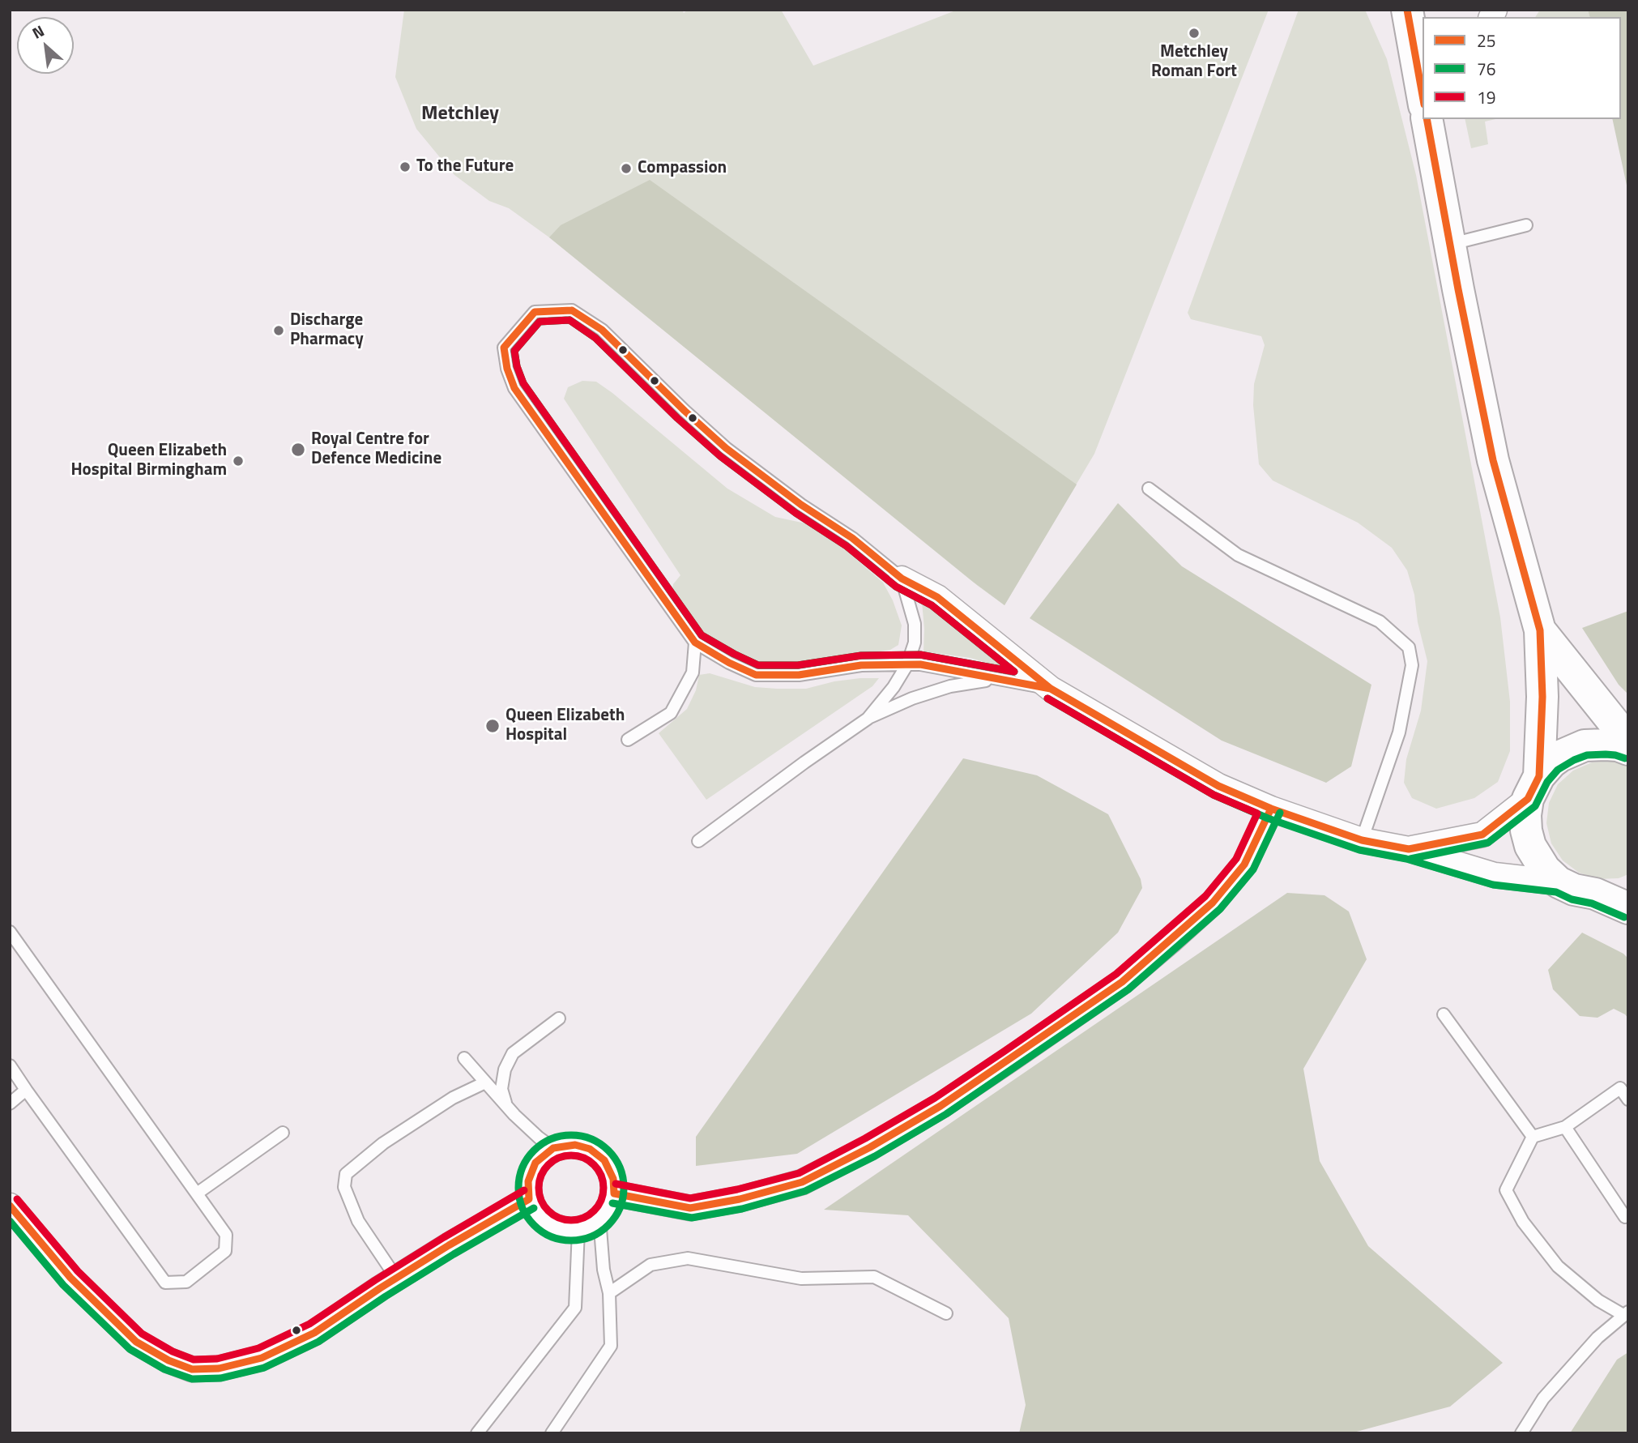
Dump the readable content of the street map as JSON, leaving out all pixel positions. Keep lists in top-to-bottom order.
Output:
{
  "districts": ["Metchley"],
  "places": [
    "Metchley Roman Fort",
    "To the Future",
    "Compassion",
    "Discharge Pharmacy",
    "Royal Centre for Defence Medicine",
    "Queen Elizabeth Hospital Birmingham",
    "Queen Elizabeth Hospital"
  ],
  "lines": ["transit line 25", "transit line 76", "transit line 19"],
  "legend": ["25", "76", "19"],
  "north": "top left"
}
